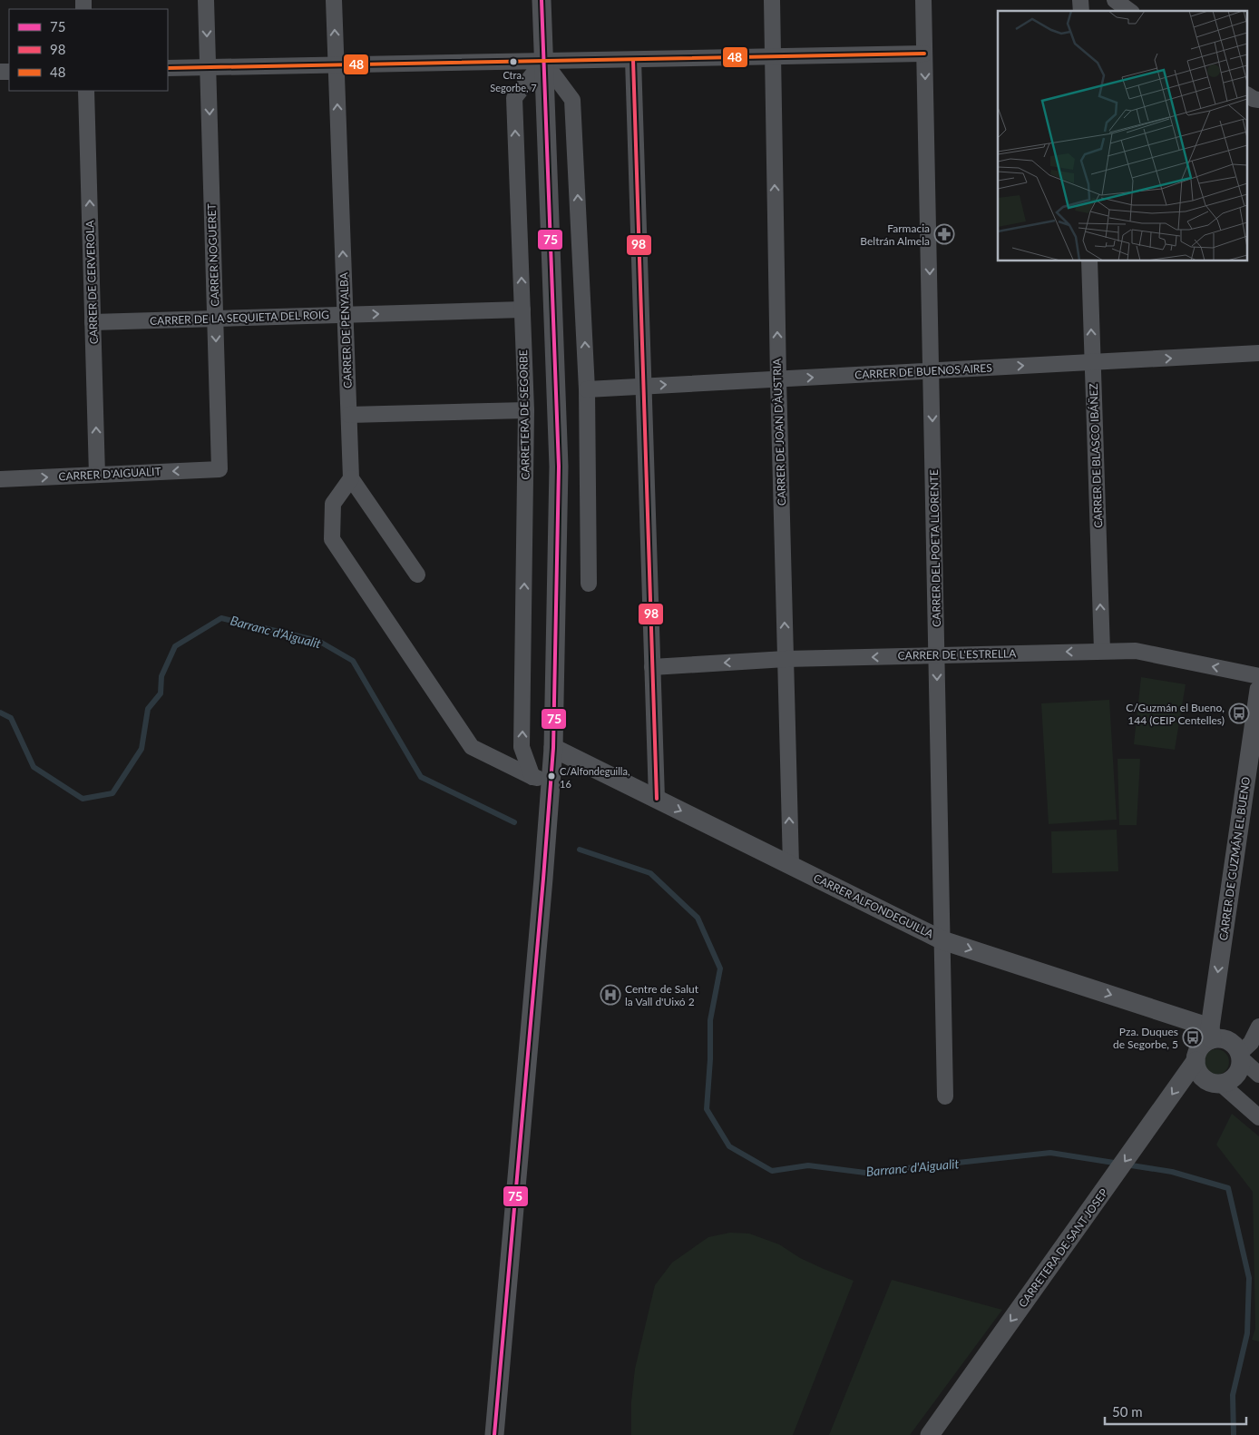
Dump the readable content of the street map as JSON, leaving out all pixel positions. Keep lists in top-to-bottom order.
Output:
{
  "streets": {
    "street": [
      "CARRER NOGUERET",
      "CARRER DE CERVEROLA",
      "CARRER DE LA SEQUIETA DEL ROIG",
      "CARRER DE PENYALBA",
      "CARRER DE BUENOS AIRES",
      "CARRETERA DE SEGORBE",
      "CARRER DE JOAN D'ÀUSTRIA",
      "CARRER DE BLASCO IBÁÑEZ",
      "CARRER D'AIGUALIT",
      "CARRER DEL POETA LLORENTE",
      "CARRER DE L'ESTRELLA",
      "CARRER DE GUZMÁN EL BUENO",
      "CARRER ALFONDEGUILLA",
      "CARRETERA DE SANT JOSEP"
    ]
  },
  "crossings": [
    ["CARRER NOGUERET", "CARRER DE LA SEQUIETA DEL ROIG"],
    ["CARRER NOGUERET", "CARRER D'AIGUALIT"],
    ["CARRER DE CERVEROLA", "CARRER DE LA SEQUIETA DEL ROIG"],
    ["CARRER DE CERVEROLA", "CARRER D'AIGUALIT"],
    ["CARRER DE LA SEQUIETA DEL ROIG", "CARRER DE PENYALBA"],
    ["CARRER DE LA SEQUIETA DEL ROIG", "CARRETERA DE SEGORBE"],
    ["CARRER DE BUENOS AIRES", "CARRER DE JOAN D'ÀUSTRIA"],
    ["CARRER DE BUENOS AIRES", "CARRER DE BLASCO IBÁÑEZ"],
    ["CARRER DE BUENOS AIRES", "CARRER DEL POETA LLORENTE"],
    ["CARRER DE JOAN D'ÀUSTRIA", "CARRER DE L'ESTRELLA"],
    ["CARRER DE JOAN D'ÀUSTRIA", "CARRER ALFONDEGUILLA"],
    ["CARRER DE BLASCO IBÁÑEZ", "CARRER DE L'ESTRELLA"],
    ["CARRER DEL POETA LLORENTE", "CARRER DE L'ESTRELLA"],
    ["CARRER DEL POETA LLORENTE", "CARRER ALFONDEGUILLA"],
    ["CARRER DE GUZMÁN EL BUENO", "CARRER ALFONDEGUILLA"],
    ["CARRER DE GUZMÁN EL BUENO", "CARRETERA DE SANT JOSEP"],
    ["CARRER ALFONDEGUILLA", "CARRETERA DE SANT JOSEP"]
  ],
  "one_way": [
    "CARRER NOGUERET",
    "CARRER DE CERVEROLA",
    "CARRER DE PENYALBA",
    "CARRER DE BUENOS AIRES",
    "CARRER DE BLASCO IBÁÑEZ",
    "CARRER DEL POETA LLORENTE",
    "CARRER DE L'ESTRELLA",
    "CARRER DE GUZMÁN EL BUENO",
    "CARRER ALFONDEGUILLA",
    "CARRETERA DE SANT JOSEP"
  ],
  "water": ["Barranc d'Aigualit"],
  "places": {
    "other": ["Ctra. Segorbe, 7", "C/Alfondeguilla, 16"],
    "pharmacy": ["Farmacia Beltrán Almela"],
    "bus stop": ["C/Guzmán el Bueno, 144 (CEIP Centelles)", "Pza. Duques de Segorbe, 5"],
    "hospital": ["Centre de Salut la Vall d'Uixó 2"]
  },
  "lines": ["transit line 75", "transit line 48", "transit line 98"],
  "legend": ["75", "98", "48"],
  "scale_bar": "50 m"
}
